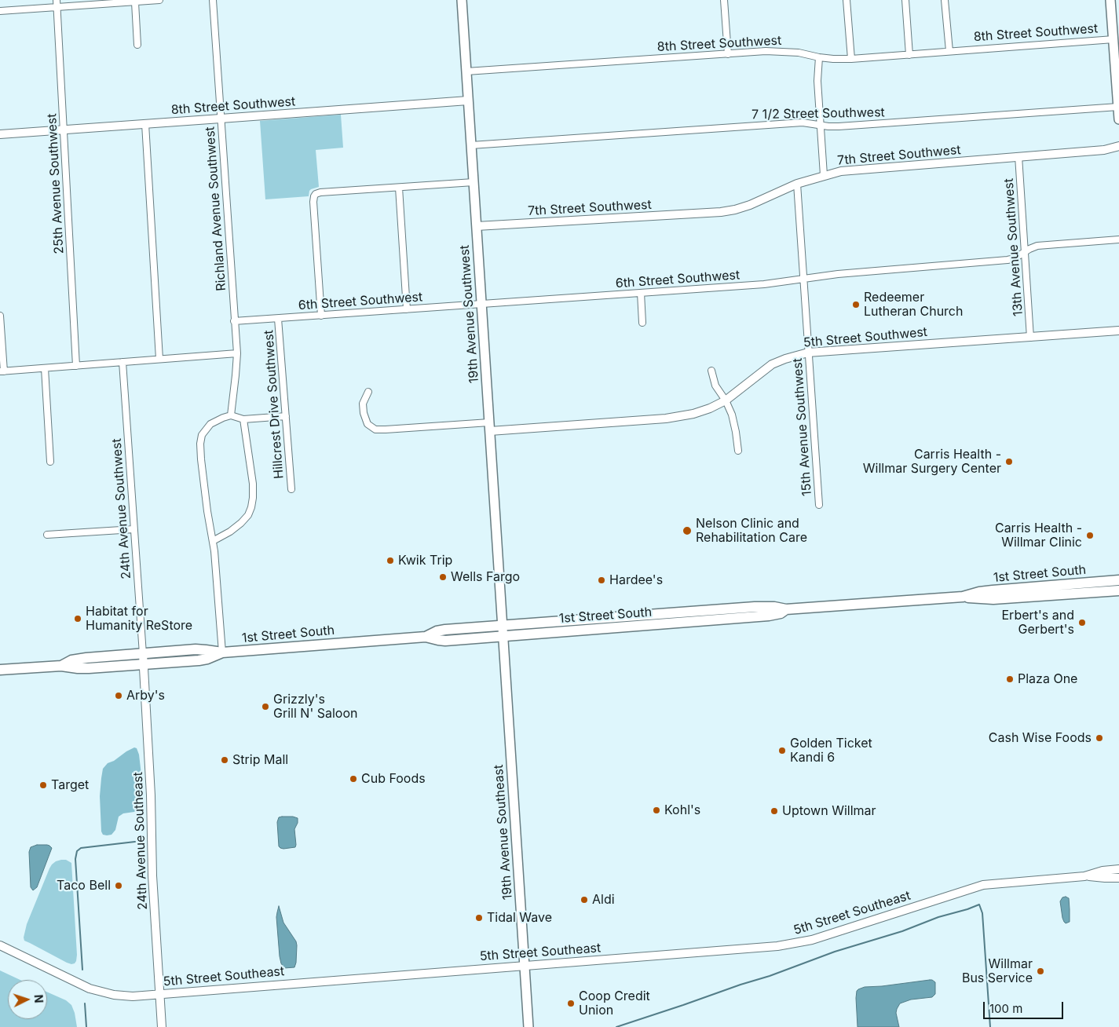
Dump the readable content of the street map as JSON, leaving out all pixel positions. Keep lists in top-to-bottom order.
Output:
{
  "streets": {
    "main road": ["19th Avenue Southwest", "1st Street South", "19th Avenue Southeast"],
    "street": [
      "8th Street Southwest",
      "7 1/2 Street Southwest",
      "7th Street Southwest",
      "25th Avenue Southwest",
      "Richland Avenue Southwest",
      "13th Avenue Southwest",
      "6th Street Southwest",
      "5th Street Southwest",
      "Hillcrest Drive Southwest",
      "15th Avenue Southwest",
      "24th Avenue Southwest",
      "24th Avenue Southeast",
      "5th Street Southeast"
    ]
  },
  "crossings": [
    ["8th Street Southwest", "25th Avenue Southwest"],
    ["8th Street Southwest", "Richland Avenue Southwest"],
    ["8th Street Southwest", "19th Avenue Southwest"],
    ["7 1/2 Street Southwest", "19th Avenue Southwest"],
    ["7th Street Southwest", "13th Avenue Southwest"],
    ["7th Street Southwest", "19th Avenue Southwest"],
    ["7th Street Southwest", "15th Avenue Southwest"],
    ["Richland Avenue Southwest", "6th Street Southwest"],
    ["13th Avenue Southwest", "6th Street Southwest"],
    ["13th Avenue Southwest", "5th Street Southwest"],
    ["6th Street Southwest", "19th Avenue Southwest"],
    ["6th Street Southwest", "Hillcrest Drive Southwest"],
    ["6th Street Southwest", "15th Avenue Southwest"],
    ["19th Avenue Southwest", "5th Street Southwest"],
    ["19th Avenue Southwest", "1st Street South"],
    ["19th Avenue Southwest", "19th Avenue Southeast"],
    ["5th Street Southwest", "15th Avenue Southwest"],
    ["24th Avenue Southwest", "1st Street South"],
    ["24th Avenue Southwest", "24th Avenue Southeast"],
    ["1st Street South", "19th Avenue Southeast"],
    ["1st Street South", "24th Avenue Southeast"],
    ["19th Avenue Southeast", "5th Street Southeast"],
    ["24th Avenue Southeast", "5th Street Southeast"]
  ],
  "places": [
    "Redeemer Lutheran Church",
    "Carris Health - Willmar Surgery Center",
    "Nelson Clinic and Rehabilitation Care",
    "Carris Health - Willmar Clinic",
    "Kwik Trip",
    "Wells Fargo",
    "Hardee's",
    "Habitat for Humanity ReStore",
    "Erbert's and Gerbert's",
    "Plaza One",
    "Arby's",
    "Grizzly's Grill N' Saloon",
    "Cash Wise Foods",
    "Golden Ticket Kandi 6",
    "Strip Mall",
    "Cub Foods",
    "Target",
    "Kohl's",
    "Uptown Willmar",
    "Taco Bell",
    "Aldi",
    "Tidal Wave",
    "Willmar Bus Service",
    "Coop Credit Union"
  ],
  "scale_bar": "100 m",
  "north": "right"
}
